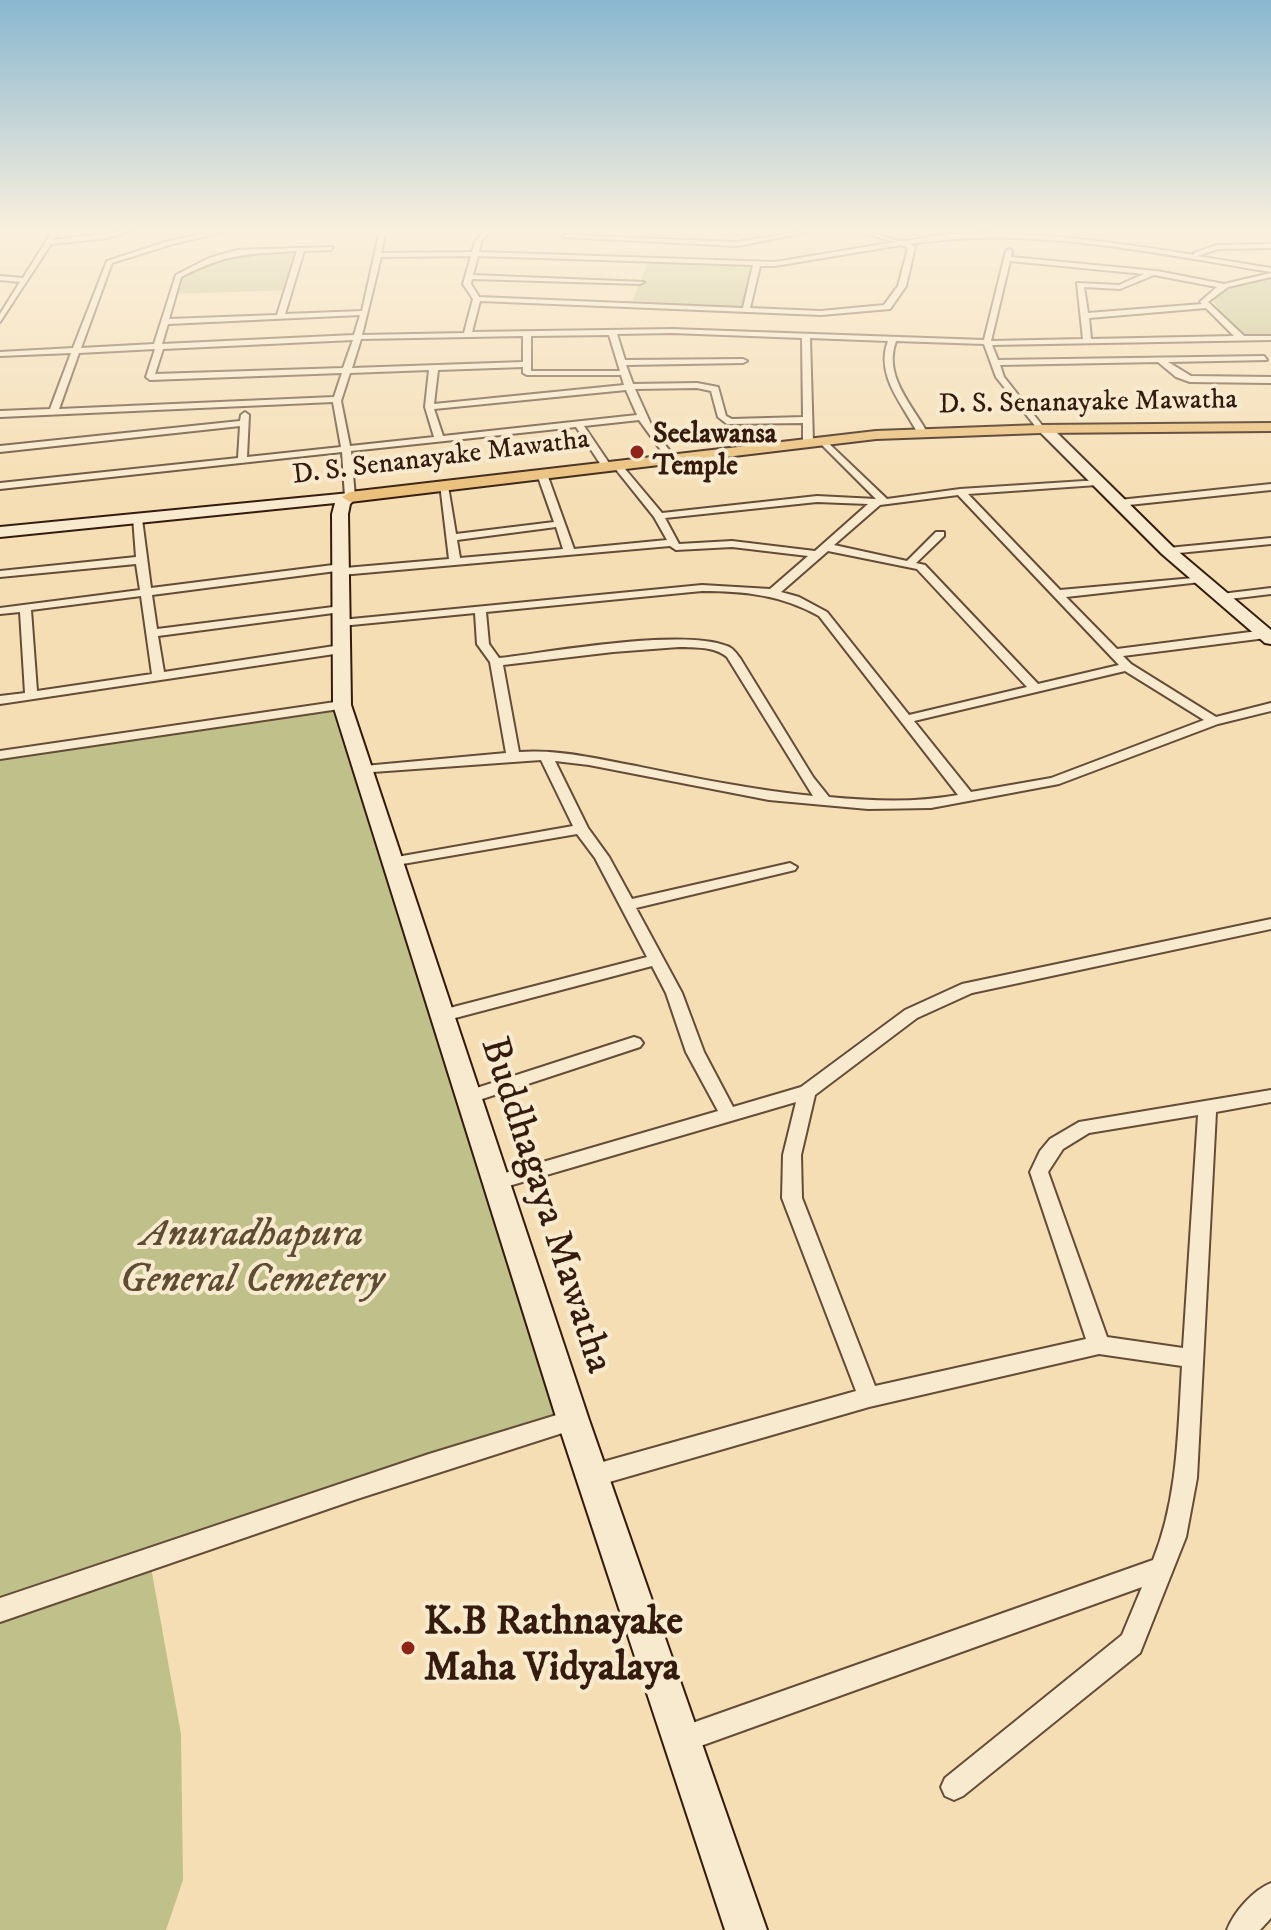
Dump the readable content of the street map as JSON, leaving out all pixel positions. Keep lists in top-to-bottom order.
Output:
{
  "streets": {
    "main road": ["D. S. Senanayake Mawatha", "Buddhagaya Mawatha"]
  },
  "crossings": [
    ["D. S. Senanayake Mawatha", "Buddhagaya Mawatha"]
  ],
  "parks": ["Anuradhapura General Cemetery"],
  "places": ["Seelawansa Temple", "K.B Rathnayake Maha Vidyalaya"]
}
